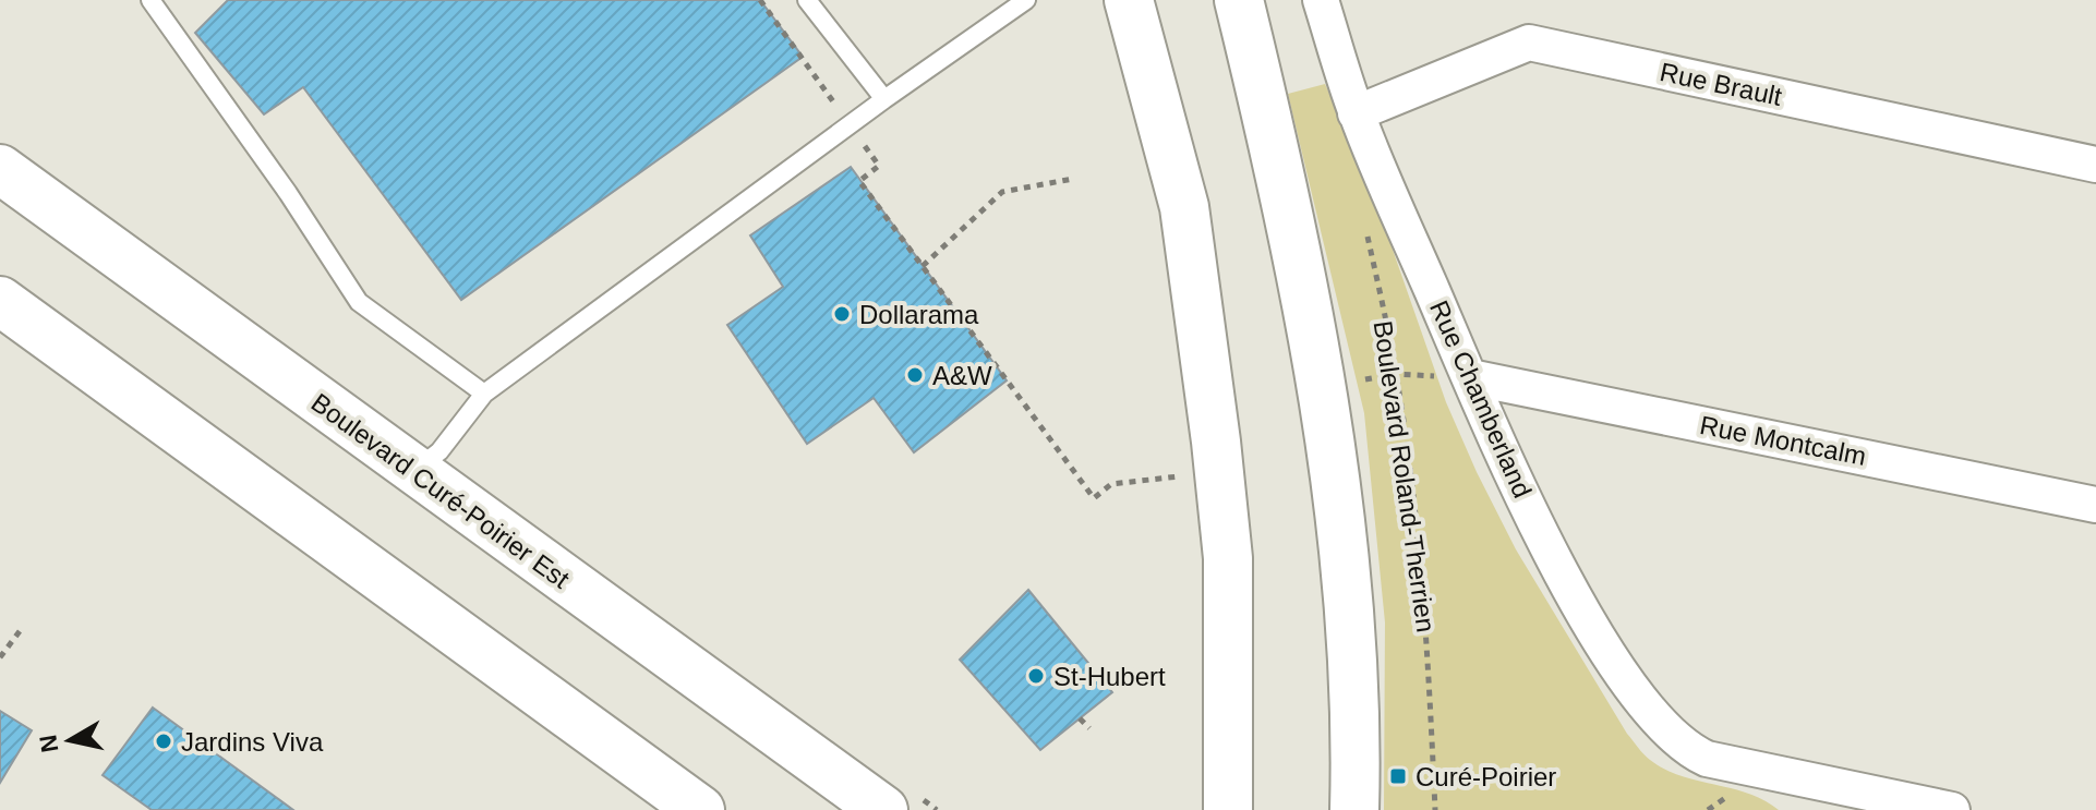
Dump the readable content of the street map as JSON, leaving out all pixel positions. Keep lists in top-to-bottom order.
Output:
{
  "streets": {
    "main road": ["Boulevard Curé-Poirier Est"],
    "street": ["Rue Brault", "Rue Chamberland", "Rue Montcalm"],
    "path": ["Boulevard Roland-Therrien"]
  },
  "crossings": [
    ["Rue Brault", "Rue Chamberland"],
    ["Rue Chamberland", "Rue Montcalm"]
  ],
  "places": {
    "other": [
      "Dollarama",
      "A&W",
      "St-Hubert",
      "Jardins Viva"
    ],
    "transit": ["Curé-Poirier"]
  },
  "north": "left"
}
